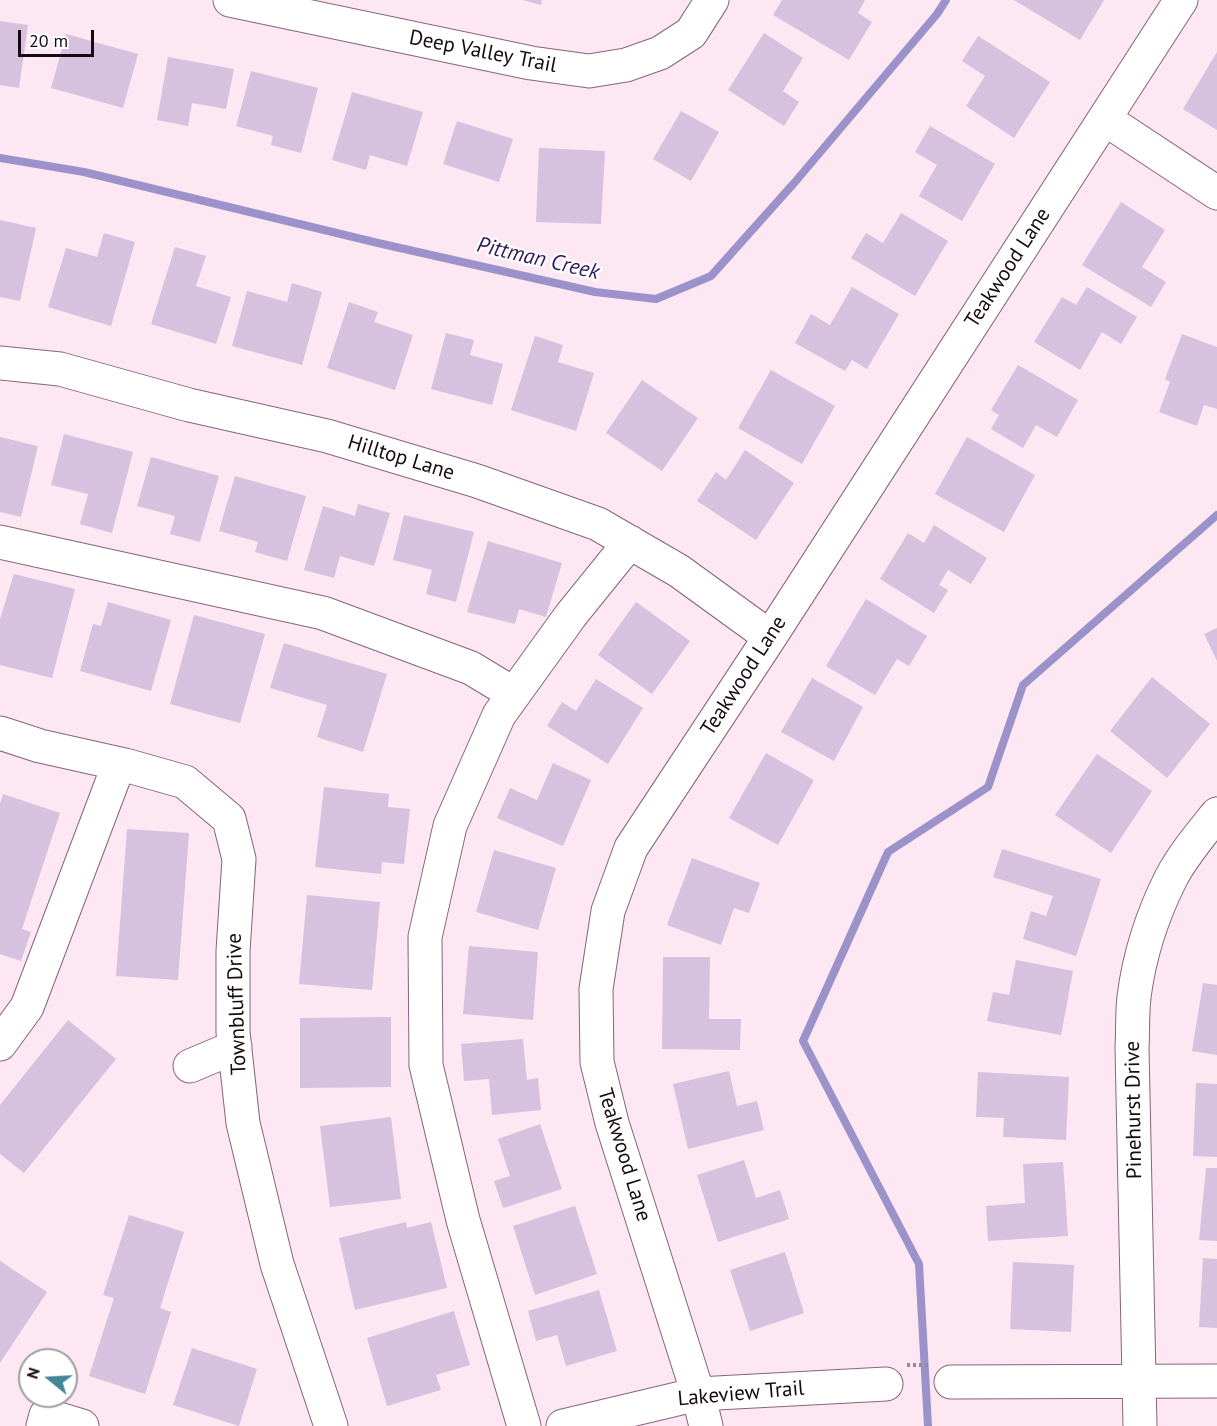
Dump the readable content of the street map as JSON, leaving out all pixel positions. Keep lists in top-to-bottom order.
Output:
{
  "streets": {
    "street": [
      "Deep Valley Trail",
      "Teakwood Lane",
      "Hilltop Lane",
      "Townbluff Drive",
      "Pinehurst Drive",
      "Lakeview Trail"
    ]
  },
  "crossings": [
    ["Teakwood Lane", "Hilltop Lane"],
    ["Teakwood Lane", "Lakeview Trail"]
  ],
  "water": ["Pittman Creek"],
  "scale_bar": "20 m",
  "north": "left"
}
